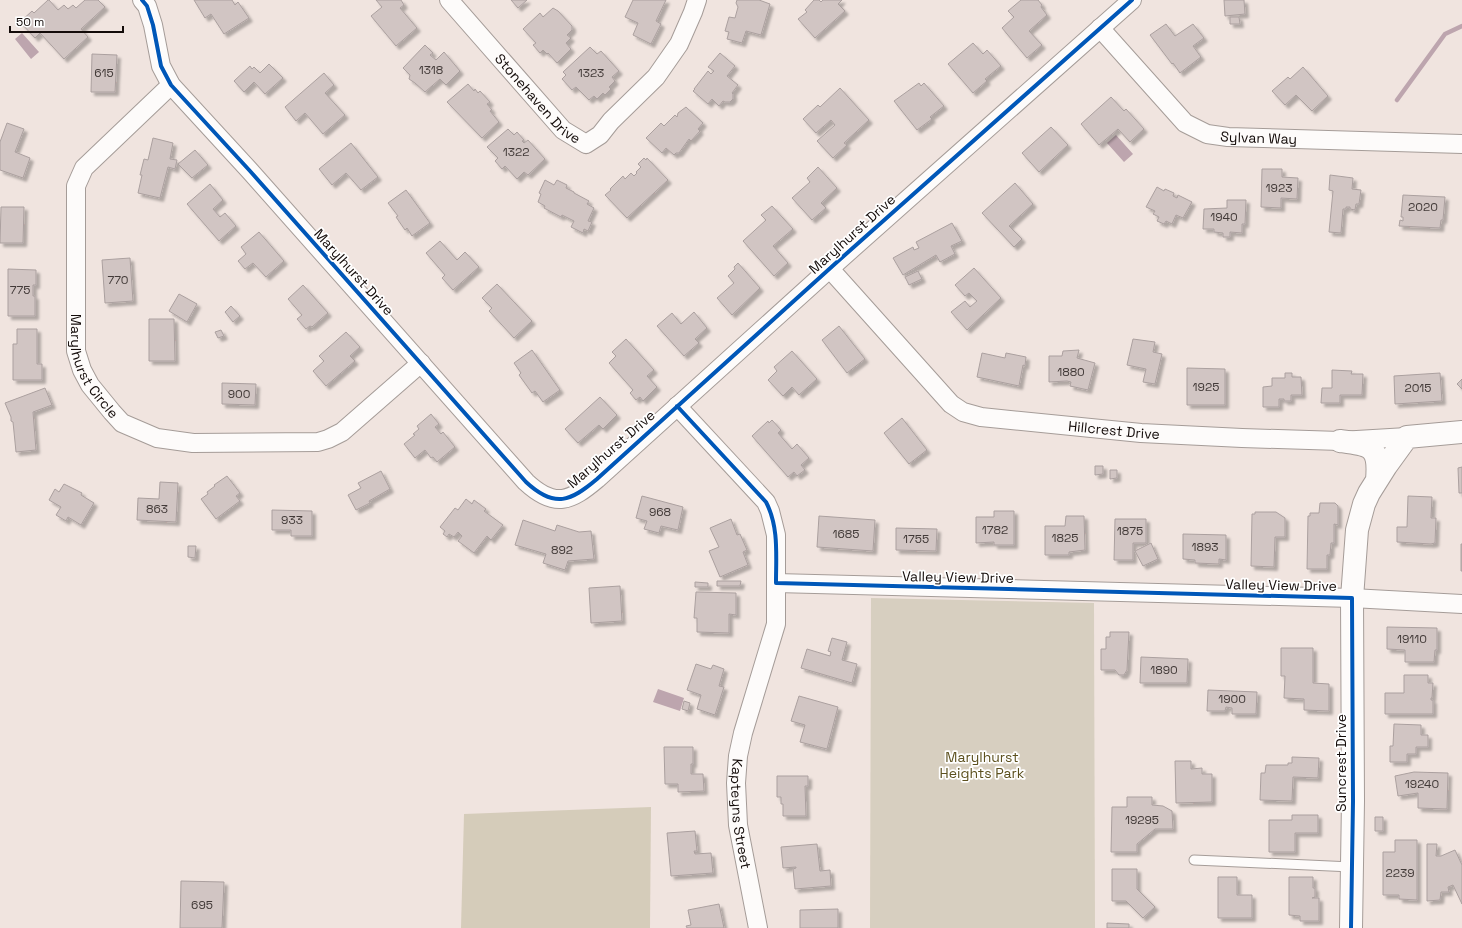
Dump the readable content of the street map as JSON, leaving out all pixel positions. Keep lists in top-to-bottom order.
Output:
{
  "streets": {
    "street": [
      "Stonehaven Drive",
      "Sylvan Way",
      "Marylhurst Drive",
      "Marylhurst Circle",
      "Hillcrest Drive",
      "Valley View Drive",
      "Suncrest Drive",
      "Kapteyns Street"
    ]
  },
  "crossings": [
    ["Sylvan Way", "Marylhurst Drive"],
    ["Marylhurst Drive", "Marylhurst Circle"],
    ["Marylhurst Drive", "Hillcrest Drive"],
    ["Hillcrest Drive", "Suncrest Drive"],
    ["Valley View Drive", "Suncrest Drive"],
    ["Valley View Drive", "Kapteyns Street"]
  ],
  "parks": ["Marylhurst Heights Park"],
  "house_numbers": [
    "1318",
    "615",
    "1323",
    "1322",
    "1923",
    "2020",
    "1940",
    "770",
    "775",
    "1880",
    "1925",
    "2015",
    "900",
    "863",
    "968",
    "933",
    "1782",
    "1875",
    "1685",
    "1825",
    "1755",
    "1893",
    "892",
    "19110",
    "1890",
    "1900",
    "19240",
    "19295",
    "2239",
    "695"
  ],
  "scale_bar": "50 m"
}
